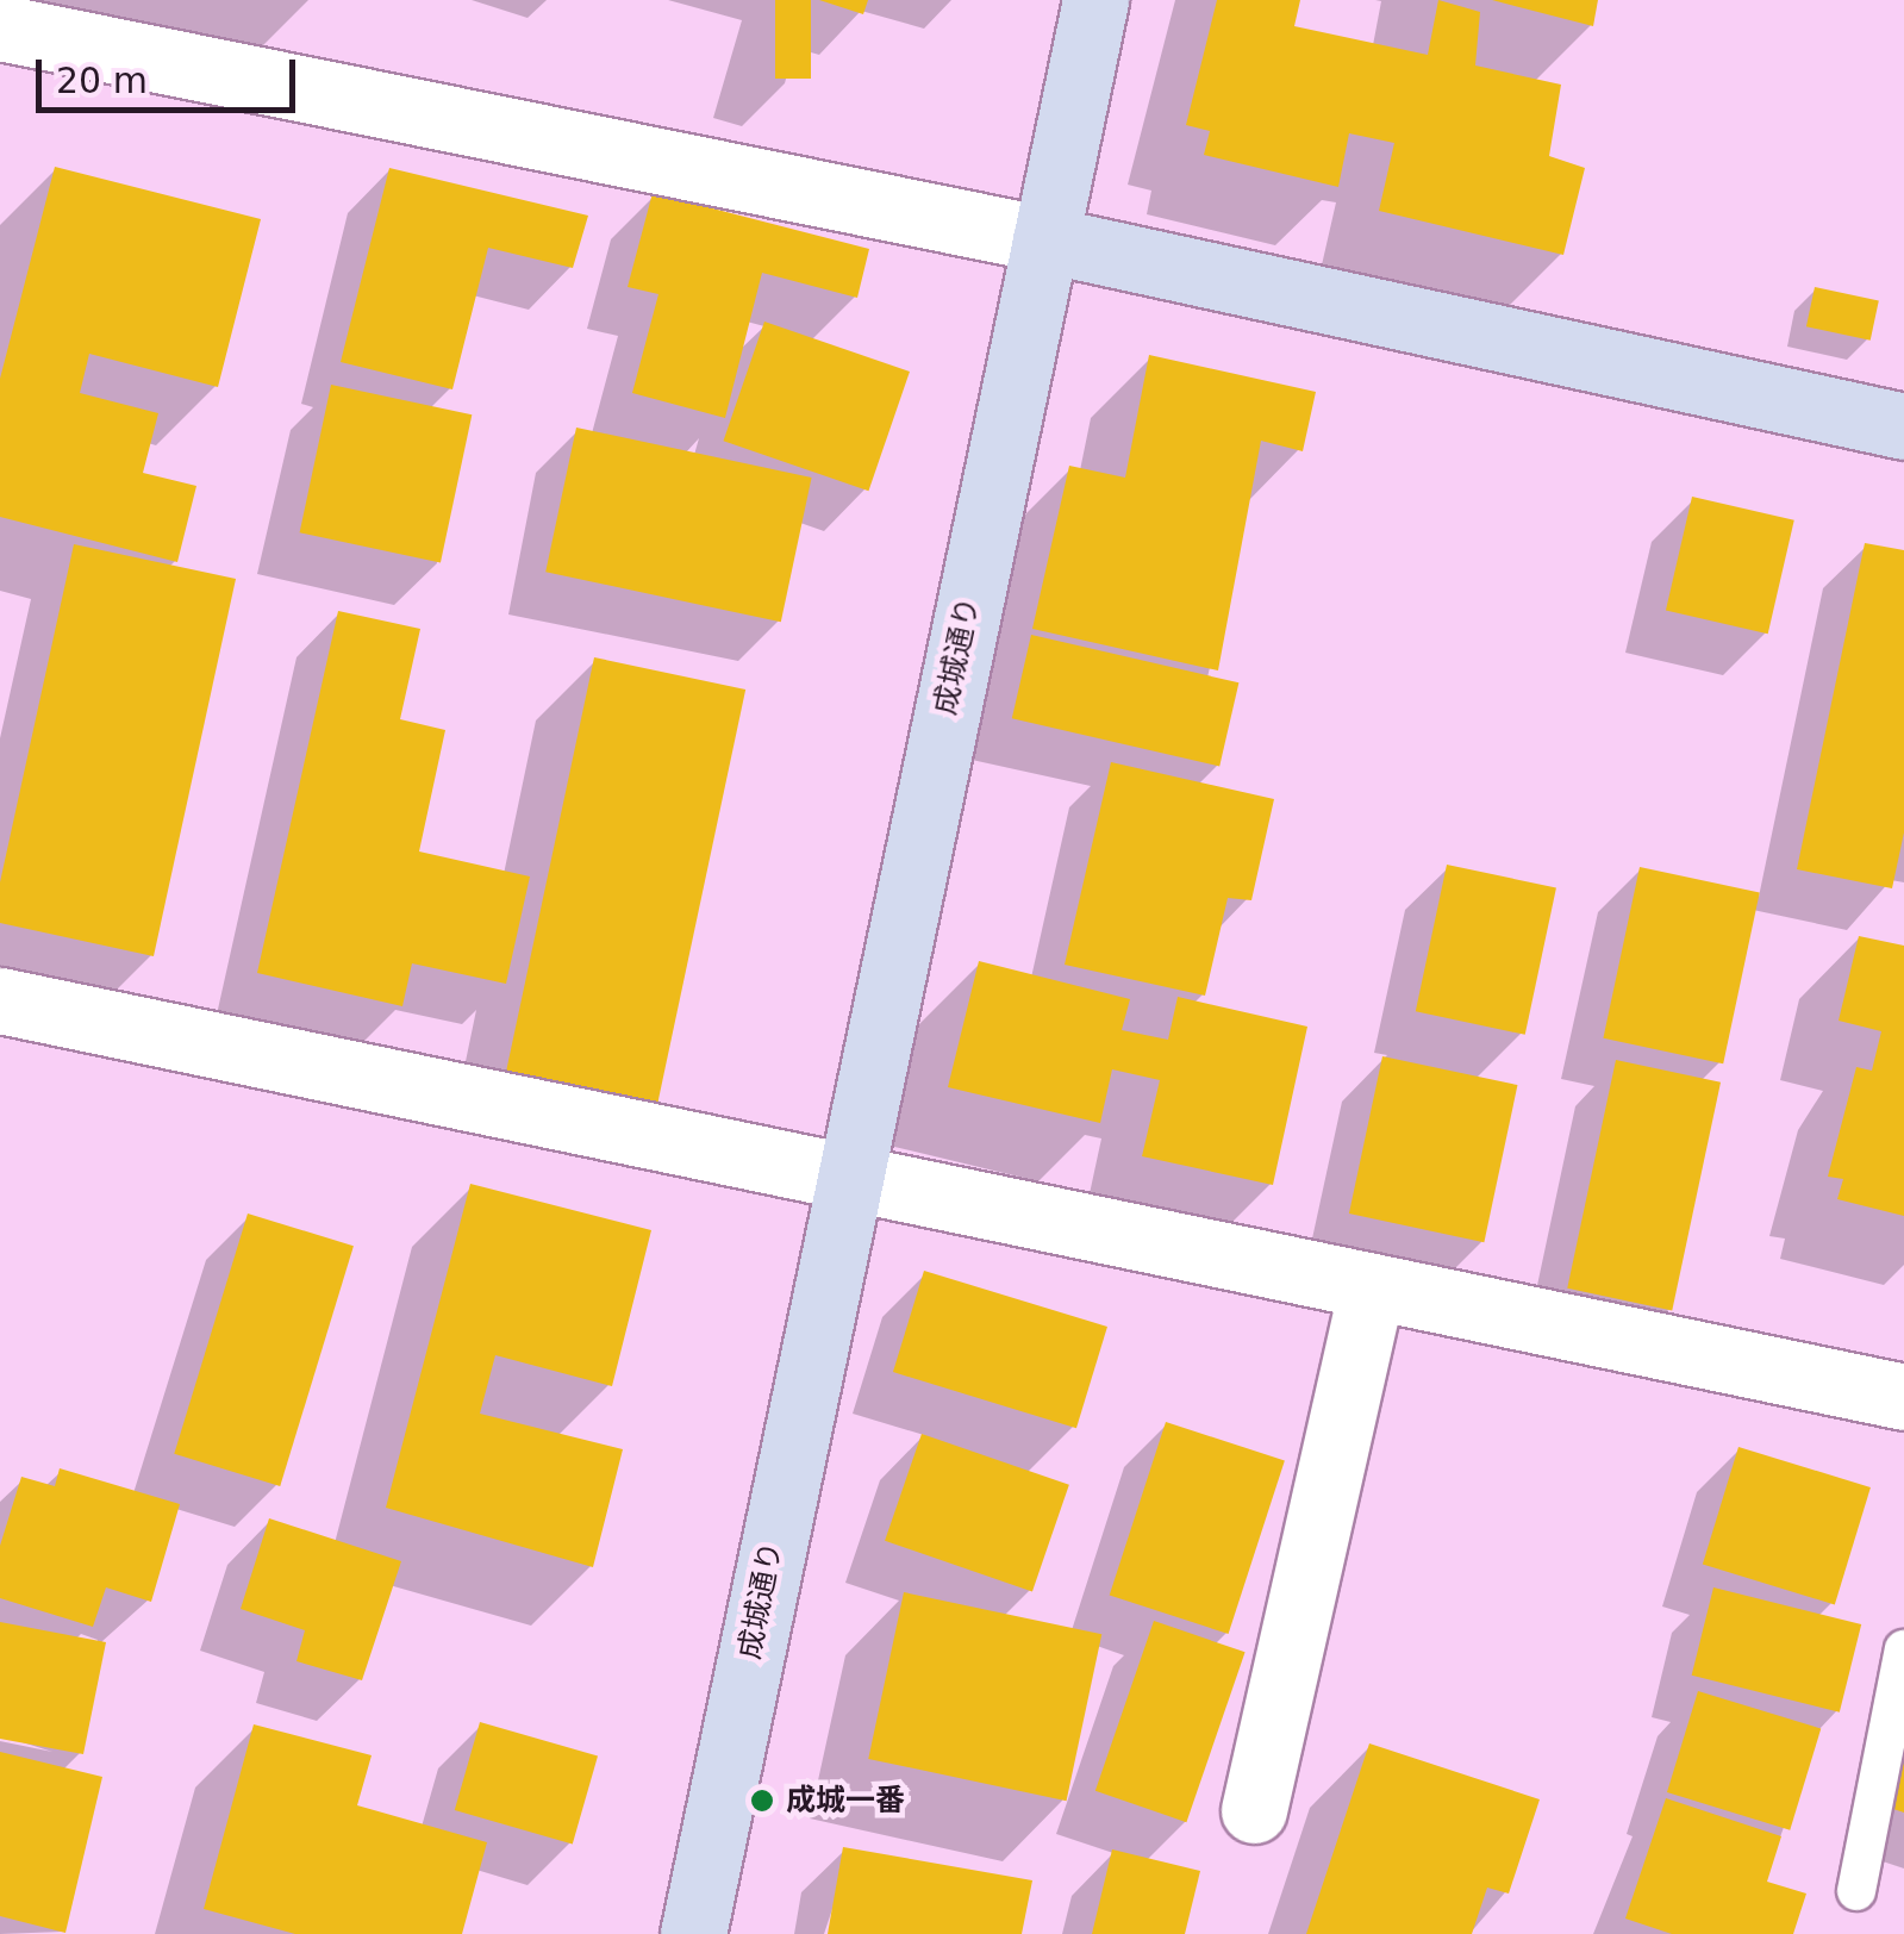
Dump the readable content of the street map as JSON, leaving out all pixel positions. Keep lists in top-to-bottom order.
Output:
{
  "streets": {
    "street": ["成城通り"]
  },
  "places": ["成城一番"],
  "scale_bar": "20 m"
}
